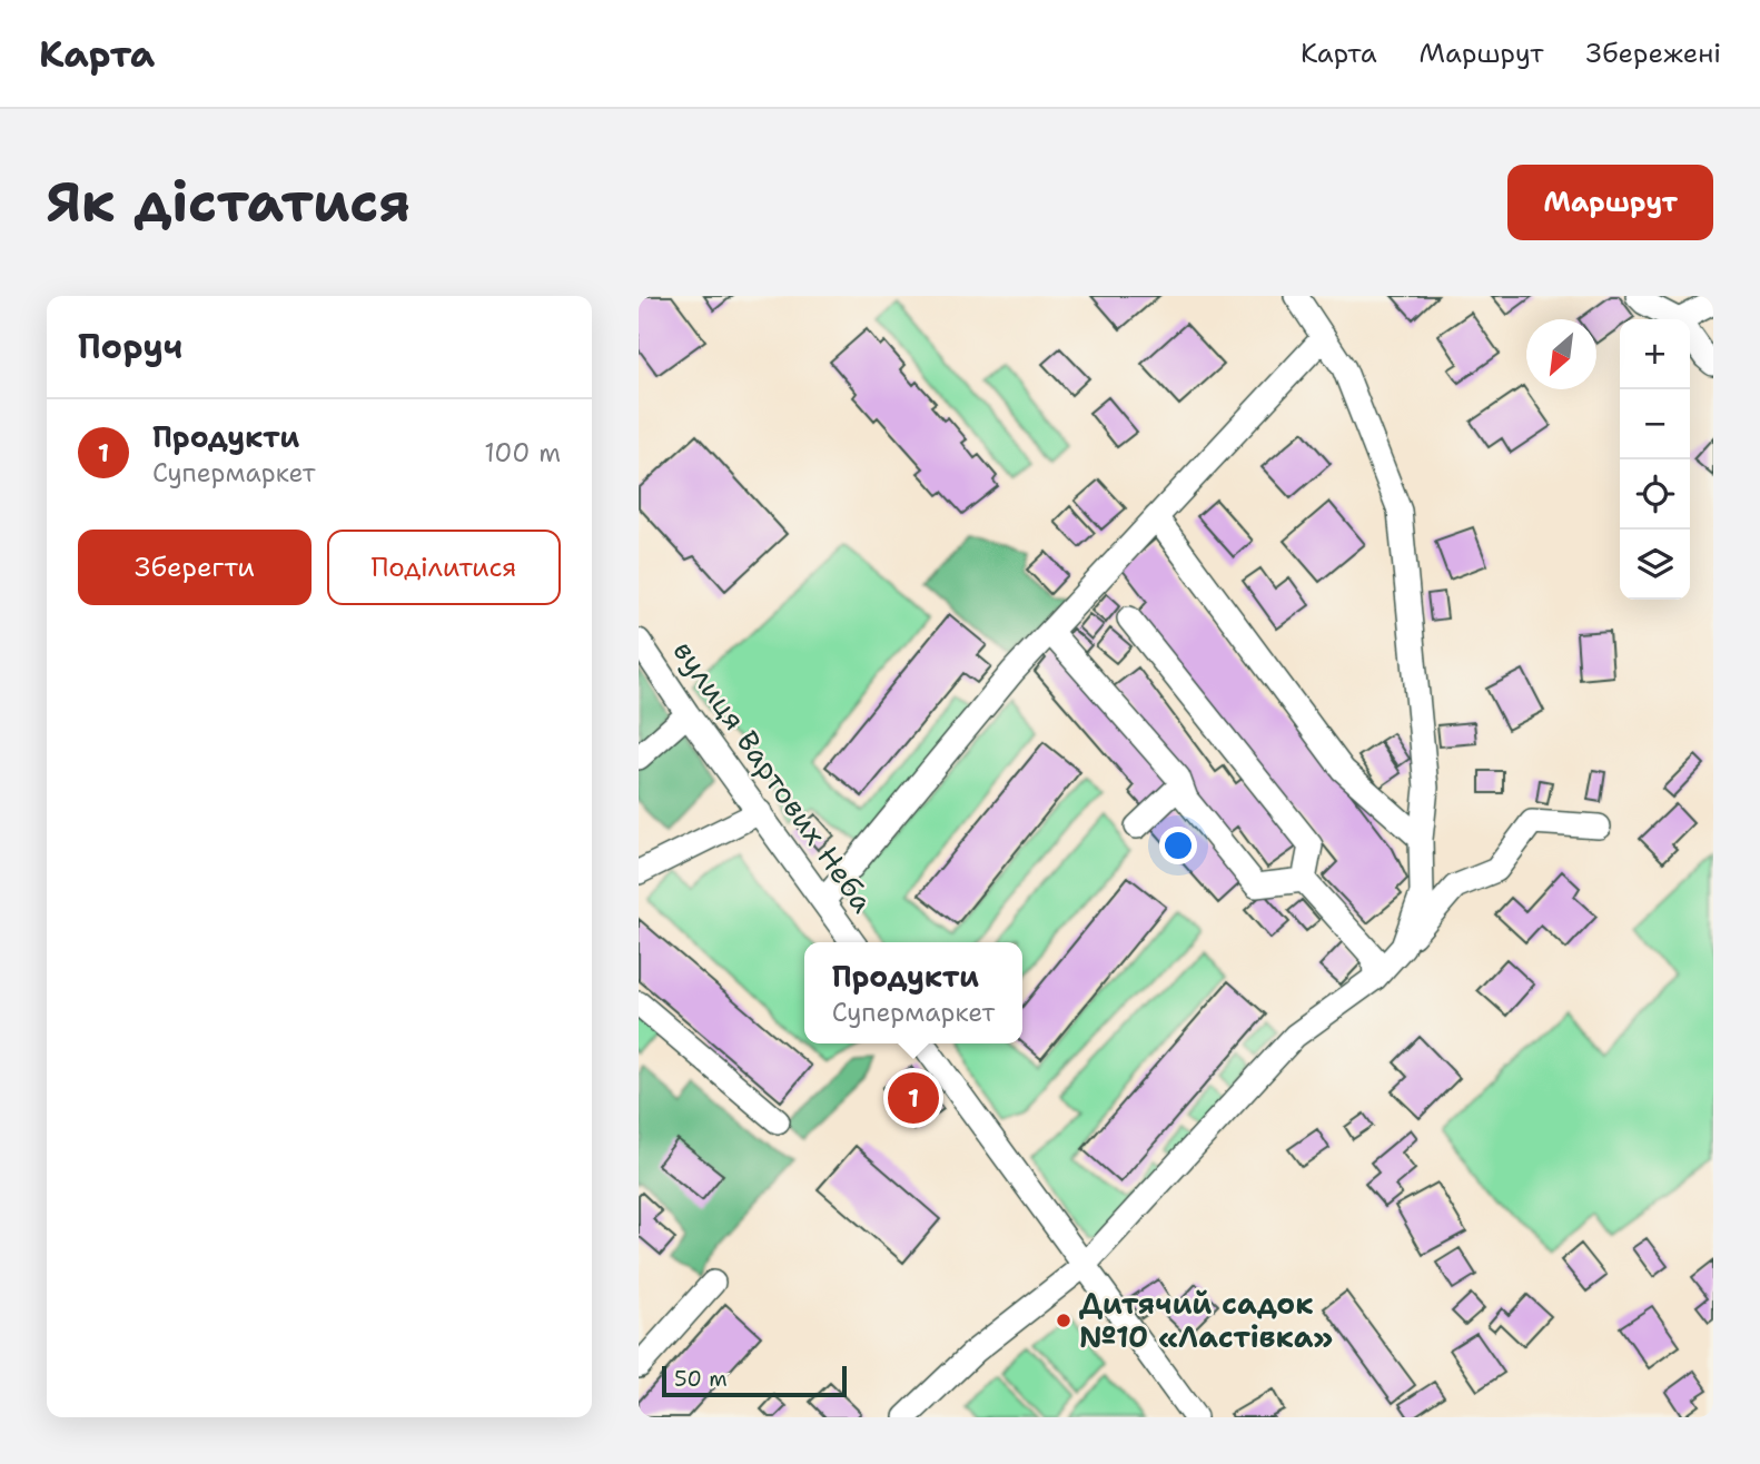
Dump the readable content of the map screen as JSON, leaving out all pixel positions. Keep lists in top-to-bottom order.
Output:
{
  "streets": {
    "street": ["вулиця Вартових Неба"]
  },
  "places": ["Дитячий садок №10 «Ластівка»"],
  "scale_bar": "50 m",
  "north": "bottom left",
  "page": {
    "header": "Карта",
    "nav": ["Карта", "Маршрут", "Збережені"],
    "buttons": [
      "Маршрут",
      ["Зберегти", "Поділитися"]
    ],
    "title": "Як дістатися",
    "heading": "Поруч",
    "map_buttons": ["+", "−"],
    "list": [
      {
        "mark": "1",
        "name": "Продукти",
        "note": "Супермаркет",
        "value": "100 m"
      }
    ],
    "popup": ["Продукти", "Супермаркет"],
    "pins": "1",
    "scale": "50 m"
  }
}
